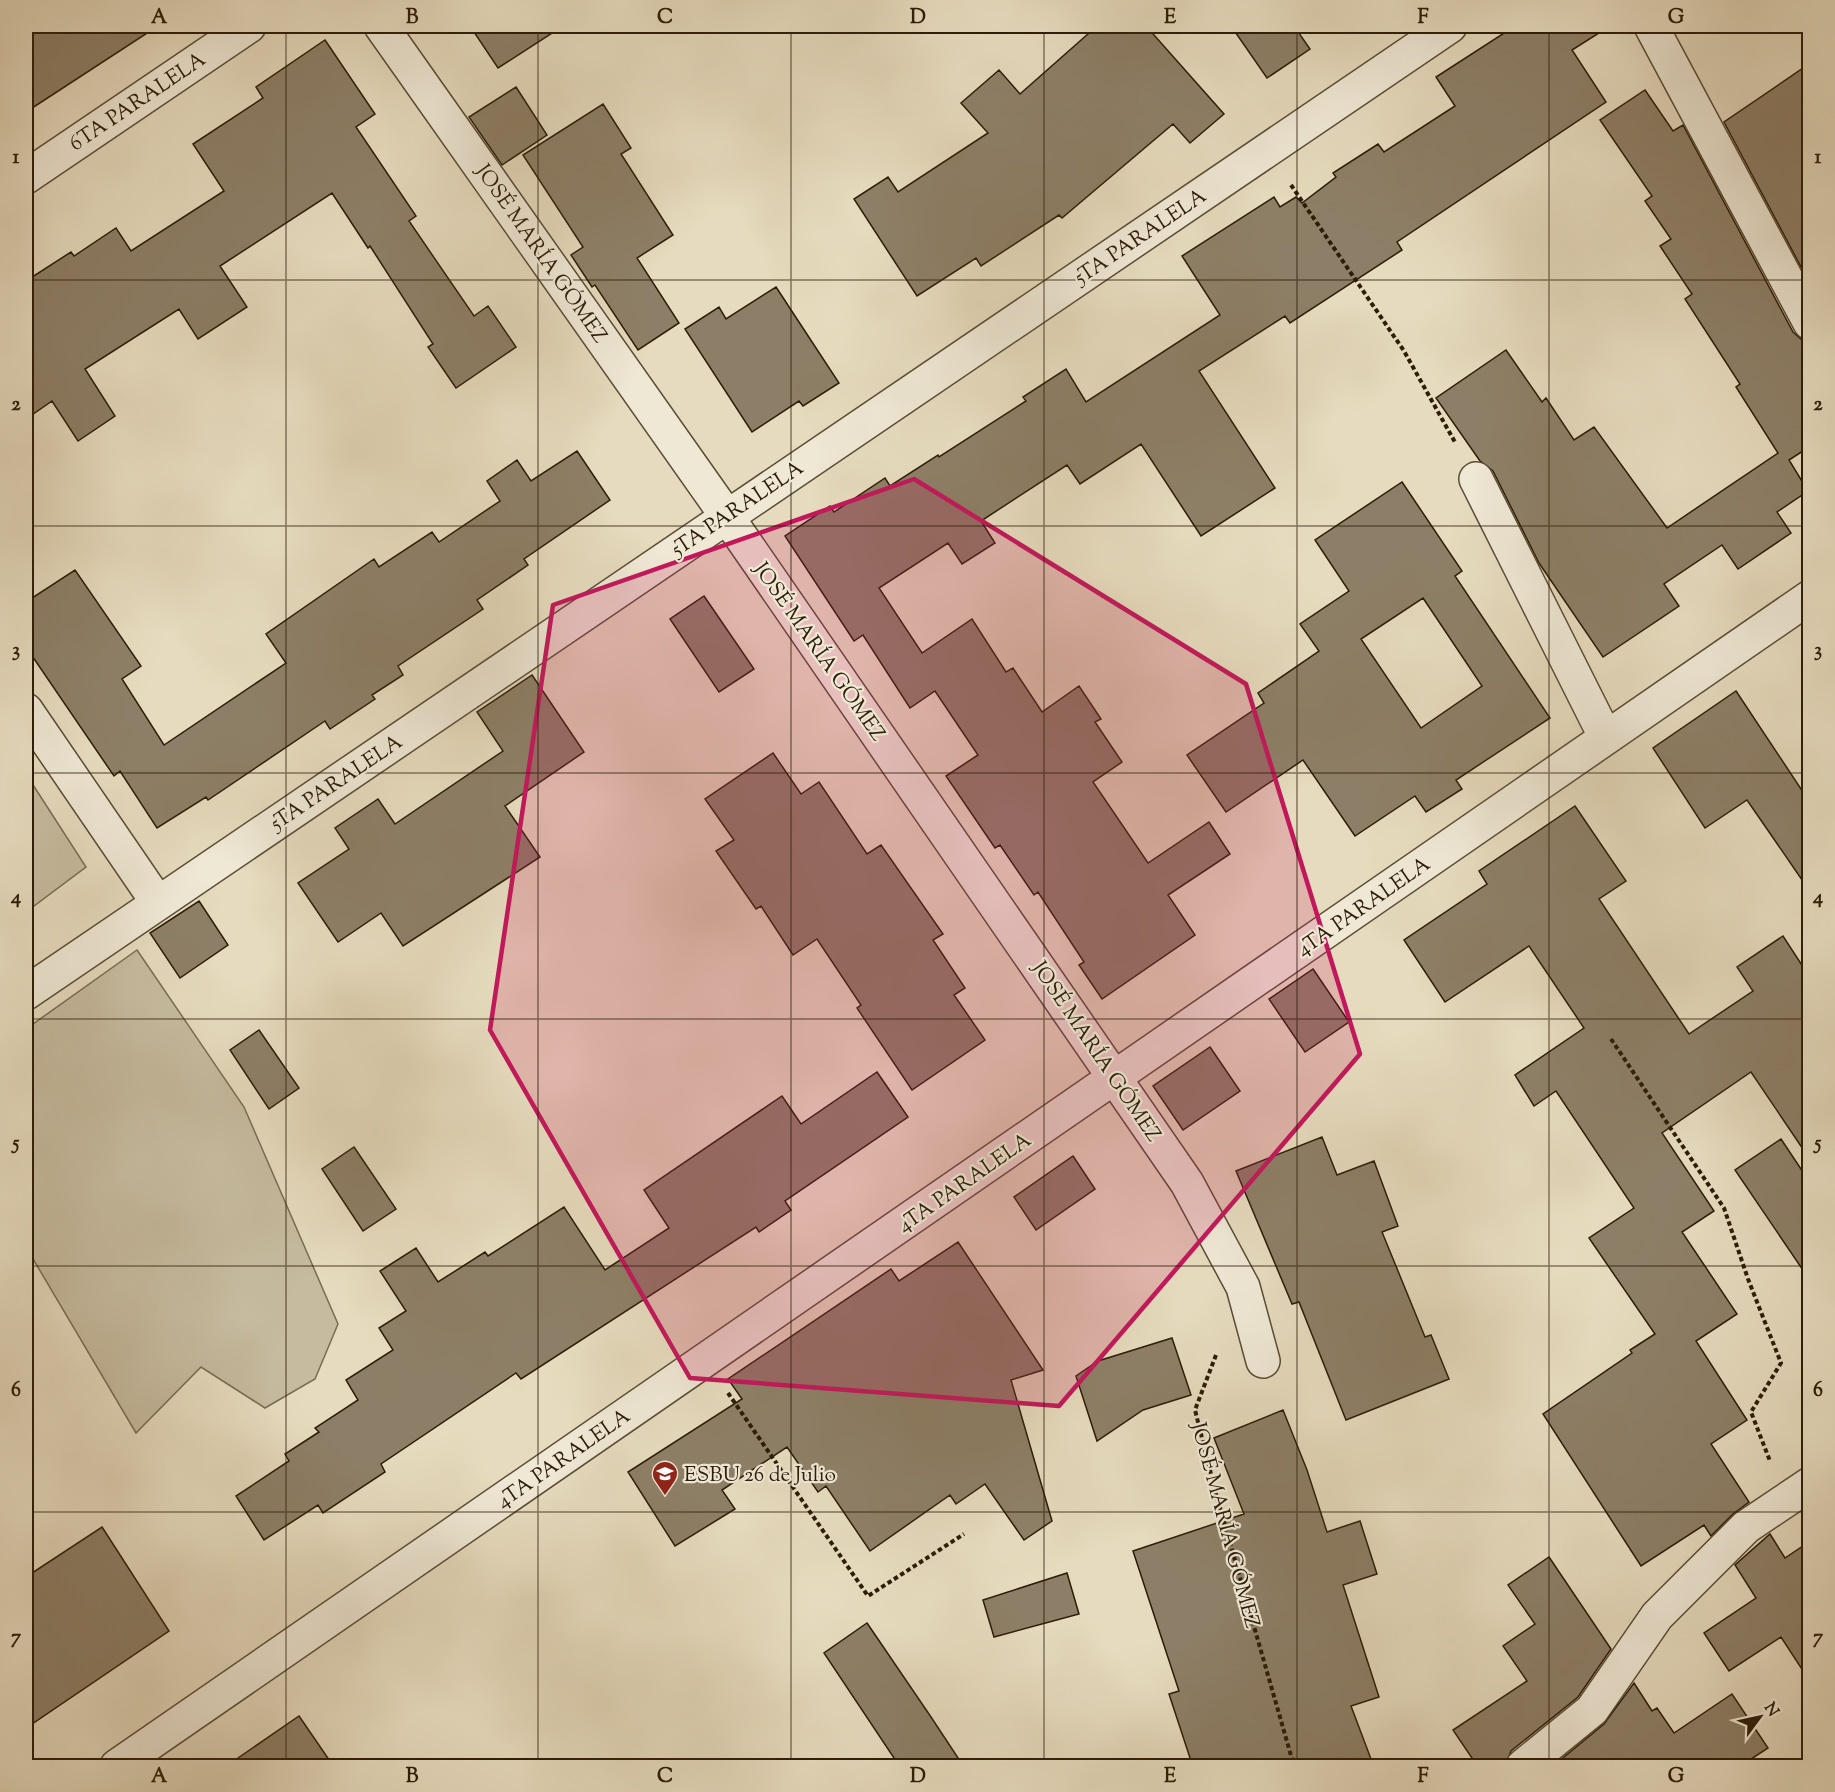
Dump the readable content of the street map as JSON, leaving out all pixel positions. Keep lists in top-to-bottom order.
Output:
{
  "streets": {
    "street": [
      "6TA PARALELA",
      "5TA PARALELA",
      "JOSÉ MARÍA GÓMEZ",
      "4TA PARALELA"
    ]
  },
  "crossings": [
    ["5TA PARALELA", "JOSÉ MARÍA GÓMEZ"],
    ["JOSÉ MARÍA GÓMEZ", "4TA PARALELA"]
  ],
  "places": {
    "school or university": ["ESBU 26 de Julio"]
  },
  "north": "top right",
  "grid": {
    "columns": [
      "A",
      "B",
      "C",
      "D",
      "E",
      "F",
      "G"
    ],
    "rows": [
      "1",
      "2",
      "3",
      "4",
      "5",
      "6",
      "7"
    ]
  }
}
